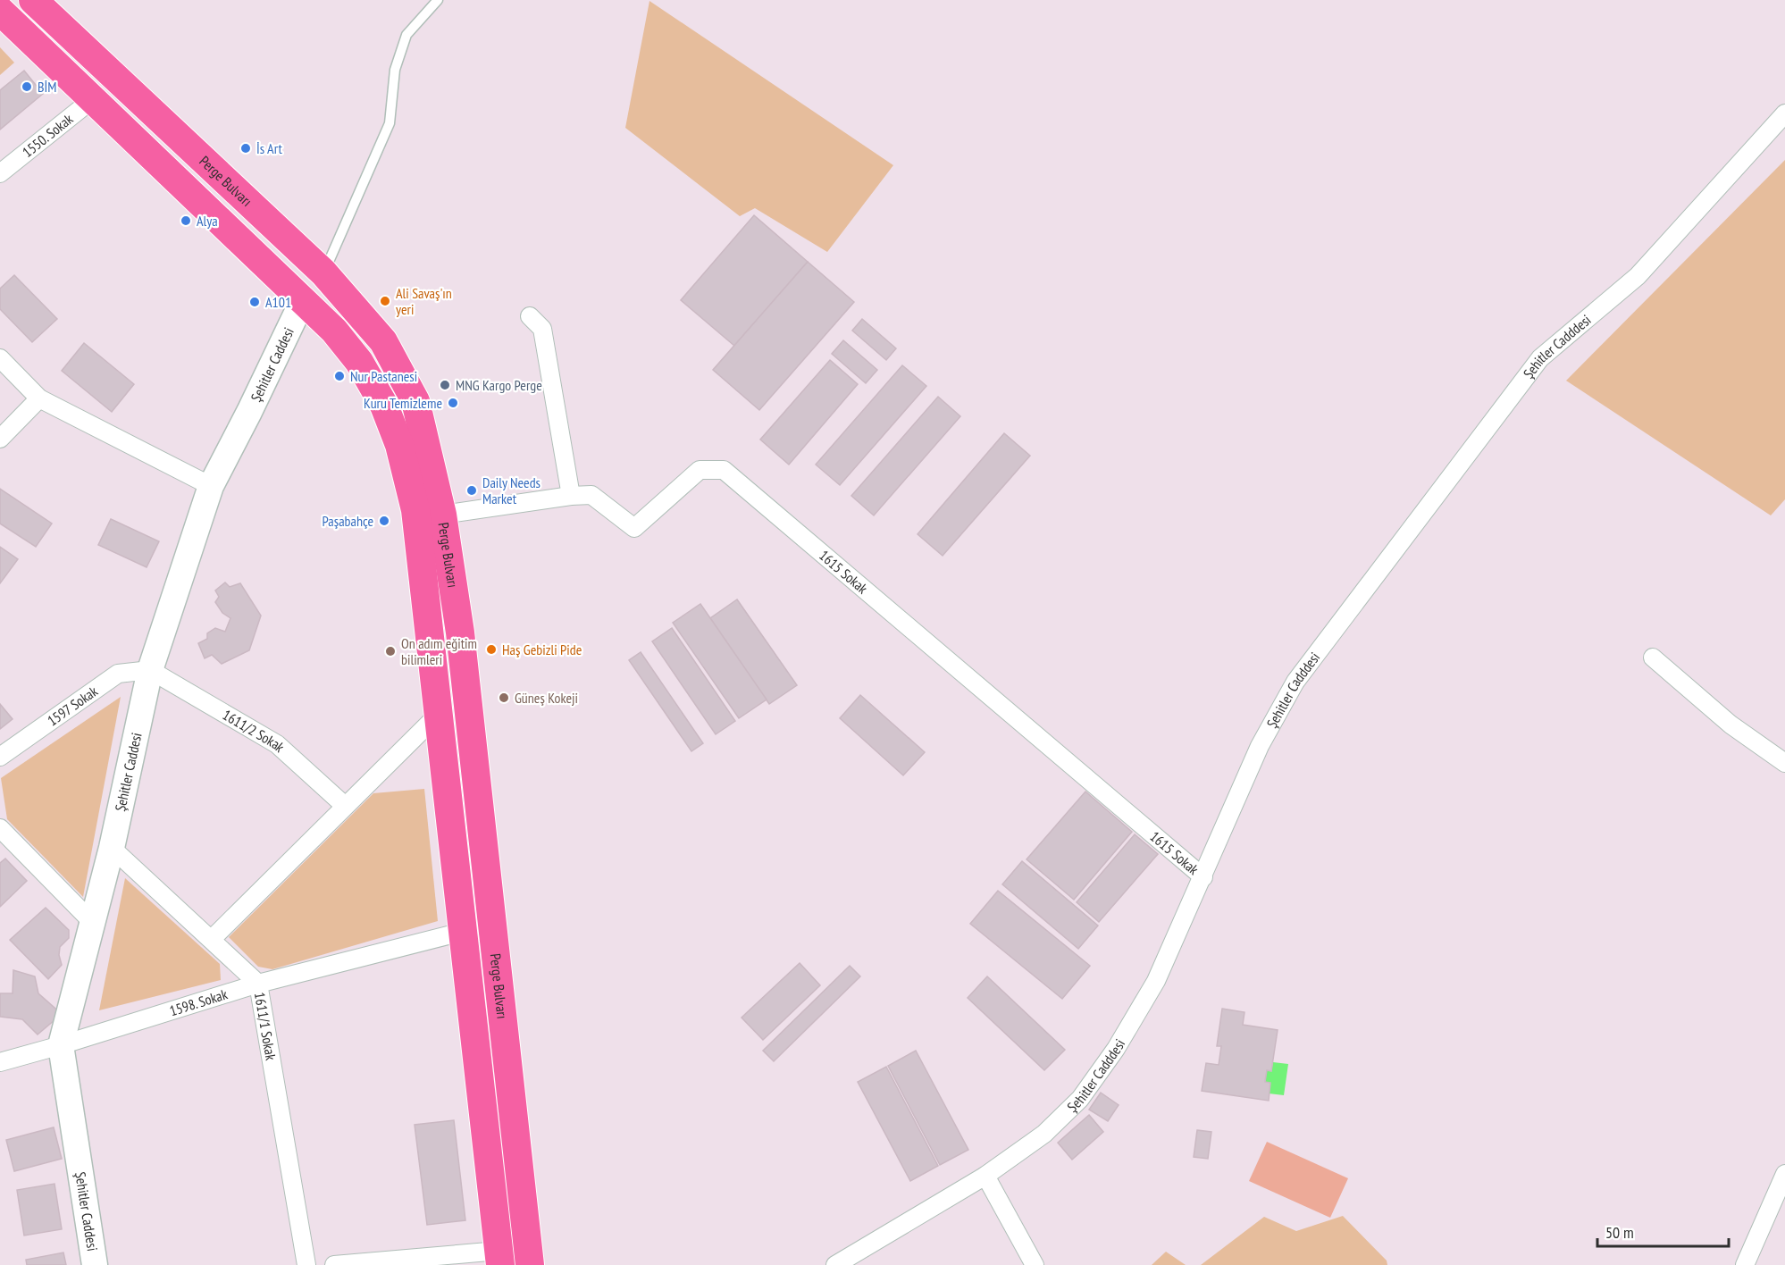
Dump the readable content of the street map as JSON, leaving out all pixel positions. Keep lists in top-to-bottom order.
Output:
{
  "streets": {
    "main road": ["Perge Bulvarı"],
    "street": [
      "1550. Sokak",
      "Şehitler Cadddesi",
      "Şehitler Caddesi",
      "1615 Sokak",
      "1597 Sokak",
      "1611/2 Sokak",
      "1598. Sokak",
      "1611/1 Sokak"
    ]
  },
  "crossings": [
    ["1550. Sokak", "Perge Bulvarı"],
    ["Perge Bulvarı", "Şehitler Caddesi"],
    ["Perge Bulvarı", "1615 Sokak"],
    ["Perge Bulvarı", "1598. Sokak"],
    ["Şehitler Cadddesi", "1615 Sokak"],
    ["Şehitler Caddesi", "1597 Sokak"],
    ["Şehitler Caddesi", "1611/2 Sokak"],
    ["Şehitler Caddesi", "1598. Sokak"],
    ["Şehitler Caddesi", "1611/1 Sokak"],
    ["1597 Sokak", "1611/2 Sokak"],
    ["1598. Sokak", "1611/1 Sokak"]
  ],
  "places": [
    "BİM",
    "İs Art",
    "Alya",
    "Ali Savaş'ın yeri",
    "A101",
    "Nur Pastanesi",
    "MNG Kargo Perge",
    "Kuru Temizleme",
    "Daily Needs Market",
    "Paşabahçe",
    "Haş Gebizli Pide",
    "On adım eğitim bilimleri",
    "Güneş Kokeji"
  ],
  "scale_bar": "50 m"
}
